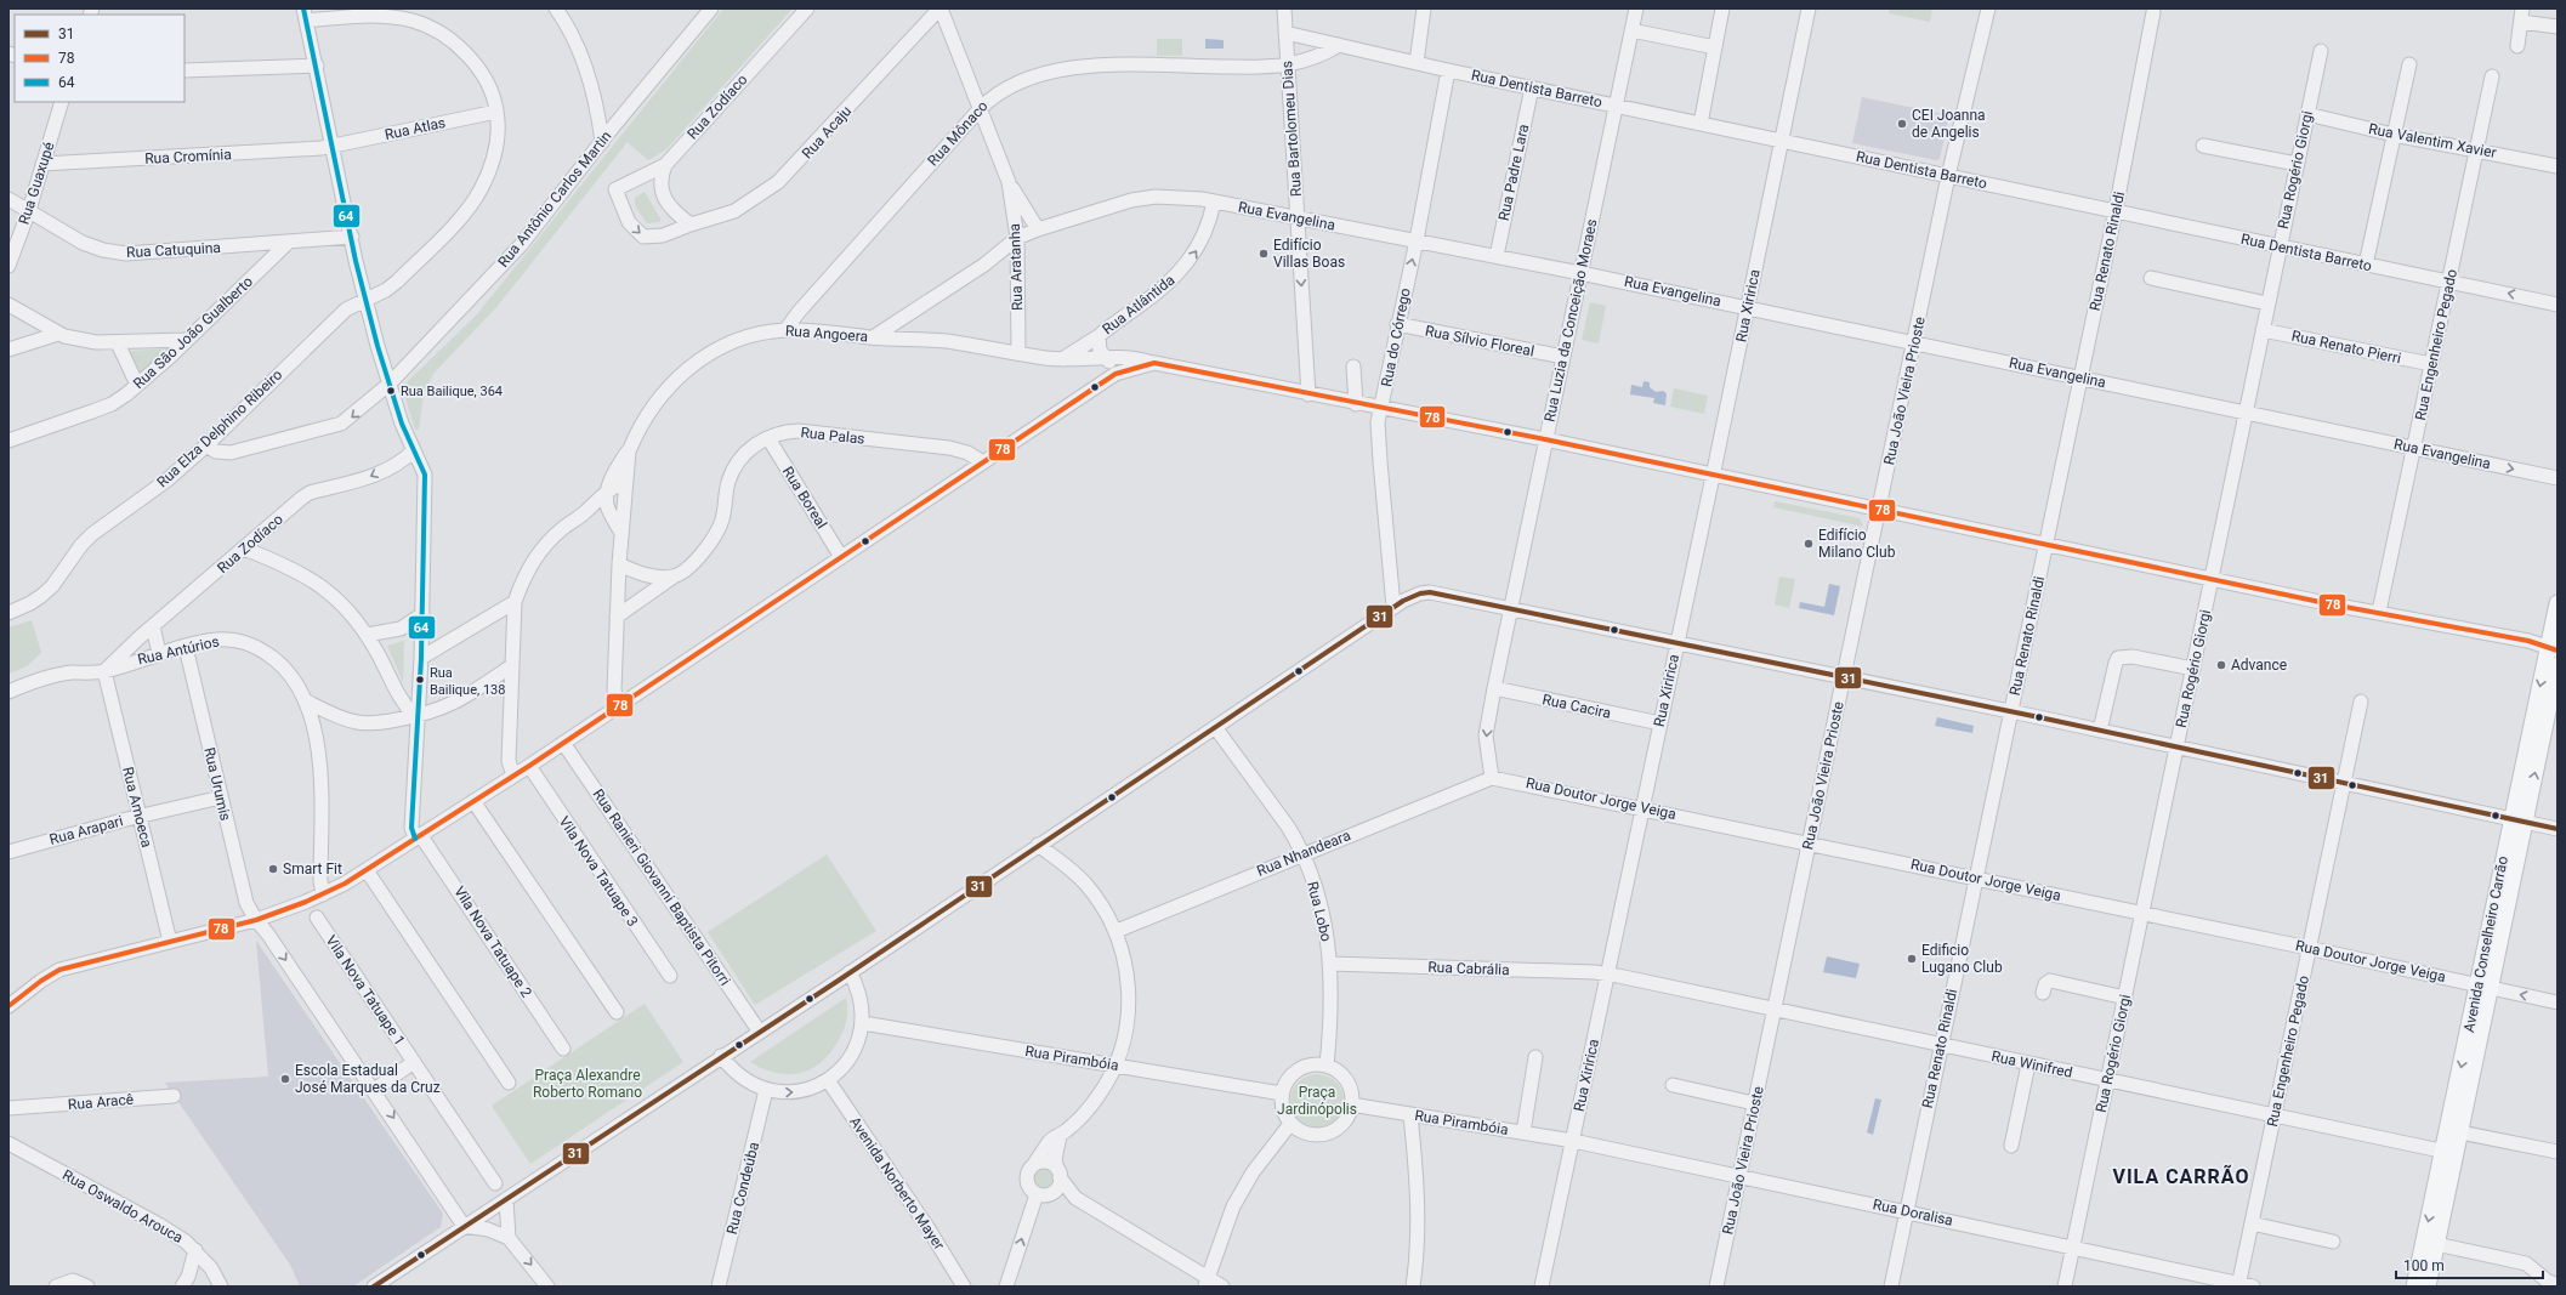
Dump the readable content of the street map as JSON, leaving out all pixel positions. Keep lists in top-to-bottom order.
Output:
{
  "streets": {
    "main road": ["Avenida Conselheiro Carrão"],
    "street": [
      "Rua Dentista Barreto",
      "Rua Zodíaco",
      "Rua Atlas",
      "Rua Bartolomeu Dias",
      "Rua Acaju",
      "Rua Mônaco",
      "Rua Valentim Xavier",
      "Rua Cromínia",
      "Rua Rogério Giorgi",
      "Rua Padre Lara",
      "Rua Guaxupé",
      "Rua Antônio Carlos Martin",
      "Rua Evangelina",
      "Rua Catuquina",
      "Rua Renato Rinaldi",
      "Rua Aratanha",
      "Rua Atlântida",
      "Rua Xiririca",
      "Rua Luzia da Conceição Moraes",
      "Rua São João Gualberto",
      "Rua Angoera",
      "Rua do Córrego",
      "Rua Sílvio Floreal",
      "Rua Engenheiro Pegado",
      "Rua Renato Pierri",
      "Rua João Vieira Prioste",
      "Rua Elza Delphino Ribeiro",
      "Rua Palas",
      "Rua Boreal",
      "Rua Antúrios",
      "Rua Cacira",
      "Rua Urumis",
      "Rua Doutor Jorge Veiga",
      "Rua Amoeca",
      "Rua Arapari",
      "Rua Nhandeara",
      "Vila Nova Tatuape 3",
      "Rua Ranieri Giovanni Baptista Pitorri",
      "Rua Lobo",
      "Vila Nova Tatuape 2",
      "Rua Cabrália",
      "Vila Nova Tatuape 1",
      "Rua Pirambóia",
      "Rua Winifred",
      "Rua Aracê",
      "Avenida Norberto Mayer",
      "Rua Condeúba",
      "Rua Oswaldo Arouca",
      "Rua Doralisa"
    ]
  },
  "crossings": [
    ["Rua Dentista Barreto", "Rua Bartolomeu Dias"],
    ["Rua Dentista Barreto", "Rua Mônaco"],
    ["Rua Dentista Barreto", "Rua Rogério Giorgi"],
    ["Rua Dentista Barreto", "Rua Padre Lara"],
    ["Rua Dentista Barreto", "Rua Renato Rinaldi"],
    ["Rua Dentista Barreto", "Rua Xiririca"],
    ["Rua Dentista Barreto", "Rua Luzia da Conceição Moraes"],
    ["Rua Dentista Barreto", "Rua do Córrego"],
    ["Rua Dentista Barreto", "Rua Engenheiro Pegado"],
    ["Rua Dentista Barreto", "Rua João Vieira Prioste"],
    ["Rua Zodíaco", "Rua Acaju"],
    ["Rua Zodíaco", "Rua Antúrios"],
    ["Rua Zodíaco", "Rua Amoeca"],
    ["Rua Atlas", "Rua Cromínia"],
    ["Rua Atlas", "Rua Elza Delphino Ribeiro"],
    ["Rua Bartolomeu Dias", "Rua Mônaco"],
    ["Rua Bartolomeu Dias", "Rua Evangelina"],
    ["Rua Bartolomeu Dias", "Rua Angoera"],
    ["Rua Acaju", "Rua Aratanha"],
    ["Rua Mônaco", "Rua Aratanha"],
    ["Rua Mônaco", "Rua Angoera"],
    ["Rua Valentim Xavier", "Rua Rogério Giorgi"],
    ["Rua Valentim Xavier", "Rua Engenheiro Pegado"],
    ["Rua Cromínia", "Rua Guaxupé"],
    ["Rua Rogério Giorgi", "Rua Evangelina"],
    ["Rua Rogério Giorgi", "Rua Angoera"],
    ["Rua Rogério Giorgi", "Rua Renato Pierri"],
    ["Rua Rogério Giorgi", "Rua Doutor Jorge Veiga"],
    ["Rua Rogério Giorgi", "Rua Winifred"],
    ["Rua Rogério Giorgi", "Rua Doralisa"],
    ["Rua Padre Lara", "Rua Evangelina"],
    ["Rua Guaxupé", "Rua Catuquina"],
    ["Rua Antônio Carlos Martin", "Rua Elza Delphino Ribeiro"],
    ["Rua Evangelina", "Rua Renato Rinaldi"],
    ["Rua Evangelina", "Rua Aratanha"],
    ["Rua Evangelina", "Rua Atlântida"],
    ["Rua Evangelina", "Rua Xiririca"],
    ["Rua Evangelina", "Rua Luzia da Conceição Moraes"],
    ["Rua Evangelina", "Rua Angoera"],
    ["Rua Evangelina", "Rua do Córrego"],
    ["Rua Evangelina", "Rua Engenheiro Pegado"],
    ["Rua Evangelina", "Rua João Vieira Prioste"],
    ["Rua Catuquina", "Rua São João Gualberto"],
    ["Rua Renato Rinaldi", "Rua Angoera"],
    ["Rua Renato Rinaldi", "Rua Doutor Jorge Veiga"],
    ["Rua Renato Rinaldi", "Rua Winifred"],
    ["Rua Renato Rinaldi", "Rua Doralisa"],
    ["Rua Aratanha", "Rua Angoera"],
    ["Rua Atlântida", "Rua Angoera"],
    ["Rua Xiririca", "Rua Angoera"],
    ["Rua Xiririca", "Rua Cacira"],
    ["Rua Xiririca", "Rua Doutor Jorge Veiga"],
    ["Rua Xiririca", "Rua Cabrália"],
    ["Rua Xiririca", "Rua Pirambóia"],
    ["Rua Xiririca", "Rua Winifred"],
    ["Rua Xiririca", "Rua Doralisa"],
    ["Rua Luzia da Conceição Moraes", "Rua Angoera"],
    ["Rua Luzia da Conceição Moraes", "Rua Sílvio Floreal"],
    ["Rua Luzia da Conceição Moraes", "Rua Cacira"],
    ["Rua Luzia da Conceição Moraes", "Rua Doutor Jorge Veiga"],
    ["Rua Luzia da Conceição Moraes", "Rua Nhandeara"],
    ["Rua Angoera", "Rua do Córrego"],
    ["Rua Angoera", "Rua Engenheiro Pegado"],
    ["Rua Angoera", "Rua João Vieira Prioste"],
    ["Rua Angoera", "Rua Palas"],
    ["Rua Angoera", "Avenida Conselheiro Carrão"],
    ["Rua do Córrego", "Rua Sílvio Floreal"],
    ["Rua Engenheiro Pegado", "Rua Renato Pierri"],
    ["Rua Engenheiro Pegado", "Rua Doutor Jorge Veiga"],
    ["Rua Engenheiro Pegado", "Rua Winifred"],
    ["Rua Engenheiro Pegado", "Rua Doralisa"],
    ["Rua João Vieira Prioste", "Rua Doutor Jorge Veiga"],
    ["Rua João Vieira Prioste", "Rua Winifred"],
    ["Rua João Vieira Prioste", "Rua Doralisa"],
    ["Rua Palas", "Rua Boreal"],
    ["Rua Antúrios", "Rua Urumis"],
    ["Rua Antúrios", "Rua Amoeca"],
    ["Rua Urumis", "Rua Arapari"],
    ["Rua Doutor Jorge Veiga", "Rua Nhandeara"],
    ["Rua Doutor Jorge Veiga", "Avenida Conselheiro Carrão"],
    ["Rua Amoeca", "Rua Arapari"],
    ["Rua Nhandeara", "Rua Lobo"],
    ["Rua Lobo", "Rua Cabrália"],
    ["Rua Lobo", "Rua Pirambóia"],
    ["Avenida Conselheiro Carrão", "Rua Winifred"],
    ["Rua Cabrália", "Rua Winifred"],
    ["Rua Pirambóia", "Rua Doralisa"]
  ],
  "one_way": ["Rua Bartolomeu Dias", "Rua Atlântida"],
  "districts": ["VILA CARRÃO"],
  "parks": ["Praça Alexandre Roberto Romano", "Praça Jardinópolis"],
  "places": [
    "CEI Joanna de Angelis",
    "Edifício Villas Boas",
    "Rua Bailique, 364",
    "Edifício Milano Club",
    "Advance",
    "Rua Bailique, 138",
    "Smart Fit",
    "Edificio Lugano Club",
    "Escola Estadual José Marques da Cruz"
  ],
  "lines": ["transit line 64", "transit line 78", "transit line 31"],
  "legend": ["31", "78", "64"],
  "scale_bar": "100 m"
}
